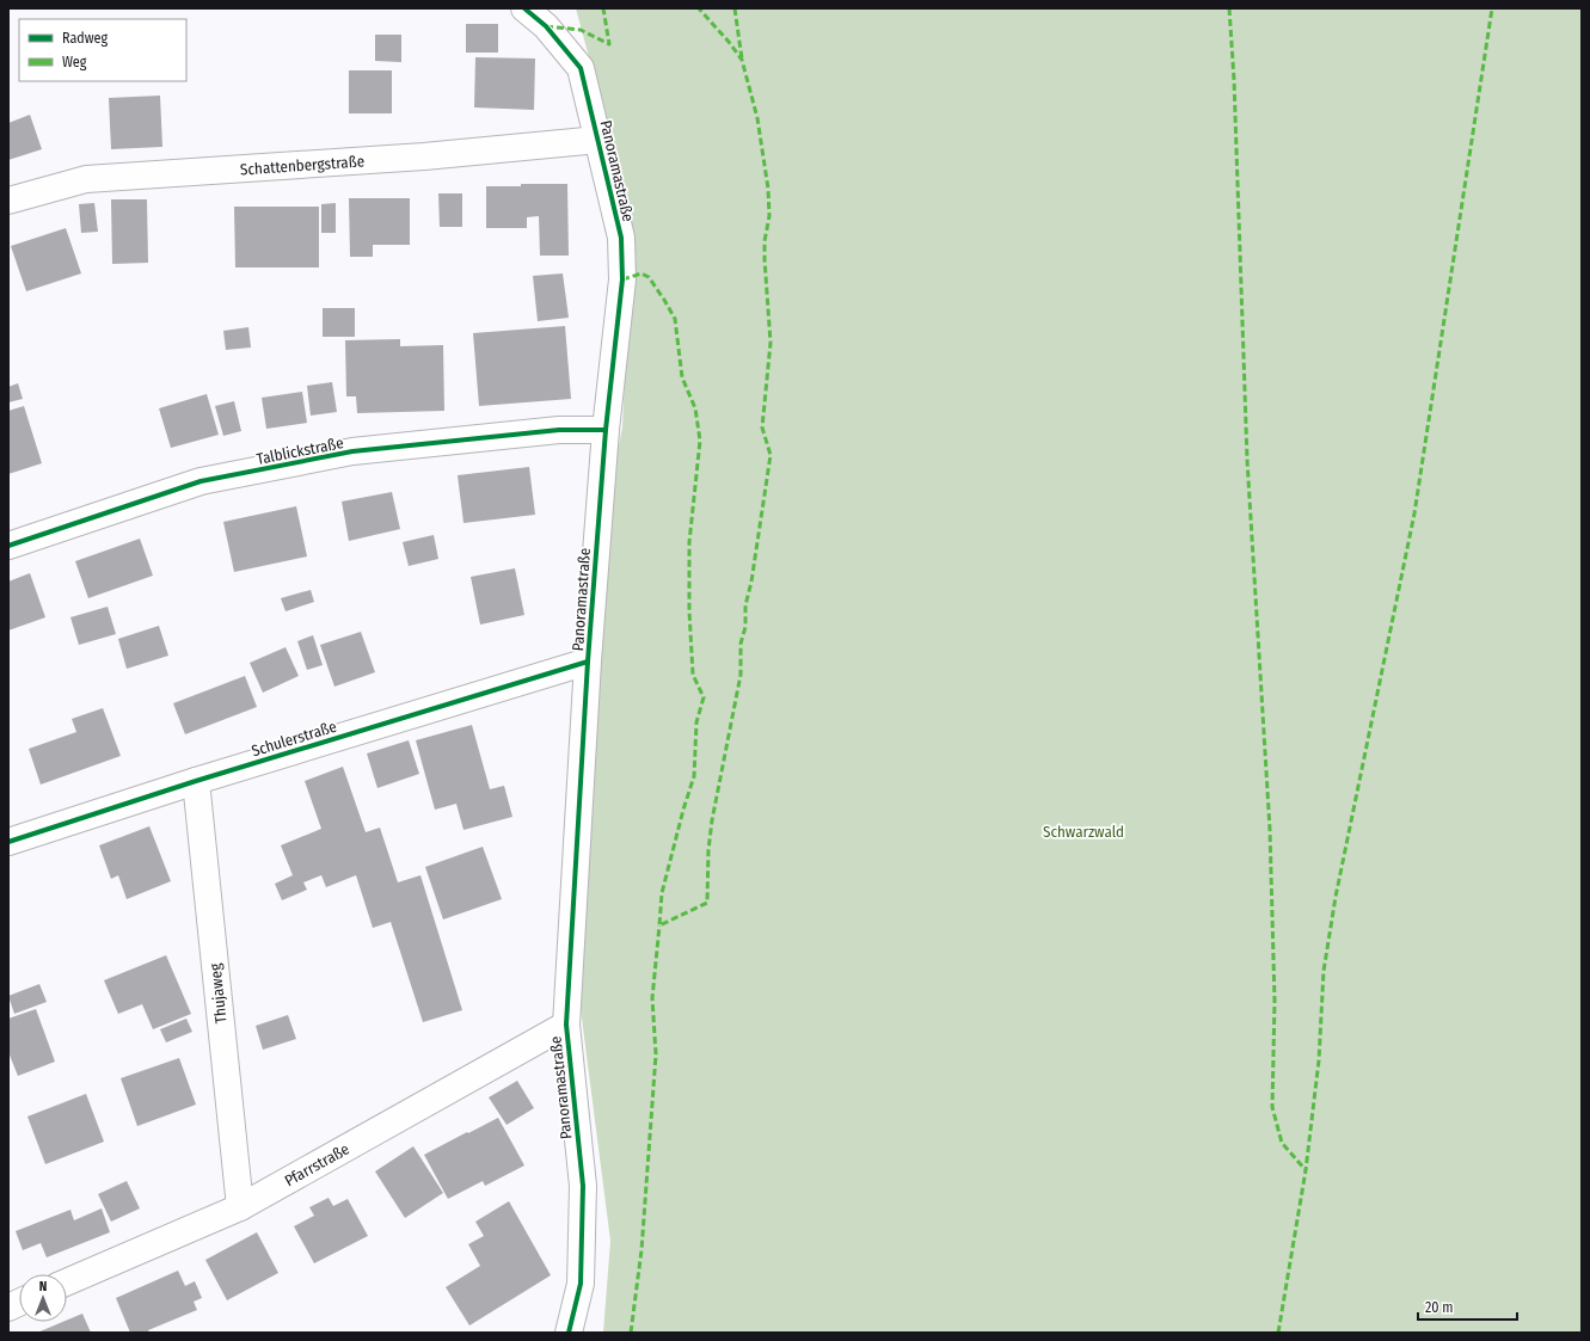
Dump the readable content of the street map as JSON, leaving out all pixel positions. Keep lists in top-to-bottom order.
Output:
{
  "streets": {
    "street": [
      "Schattenbergstraße",
      "Panoramastraße",
      "Talblickstraße",
      "Schulerstraße",
      "Thujaweg",
      "Pfarrstraße"
    ]
  },
  "crossings": [
    ["Schattenbergstraße", "Panoramastraße"],
    ["Panoramastraße", "Talblickstraße"],
    ["Panoramastraße", "Schulerstraße"],
    ["Panoramastraße", "Pfarrstraße"],
    ["Schulerstraße", "Thujaweg"],
    ["Thujaweg", "Pfarrstraße"]
  ],
  "parks": ["Schwarzwald"],
  "legend": ["Radweg", "Weg"],
  "scale_bar": "20 m",
  "north": "top"
}
